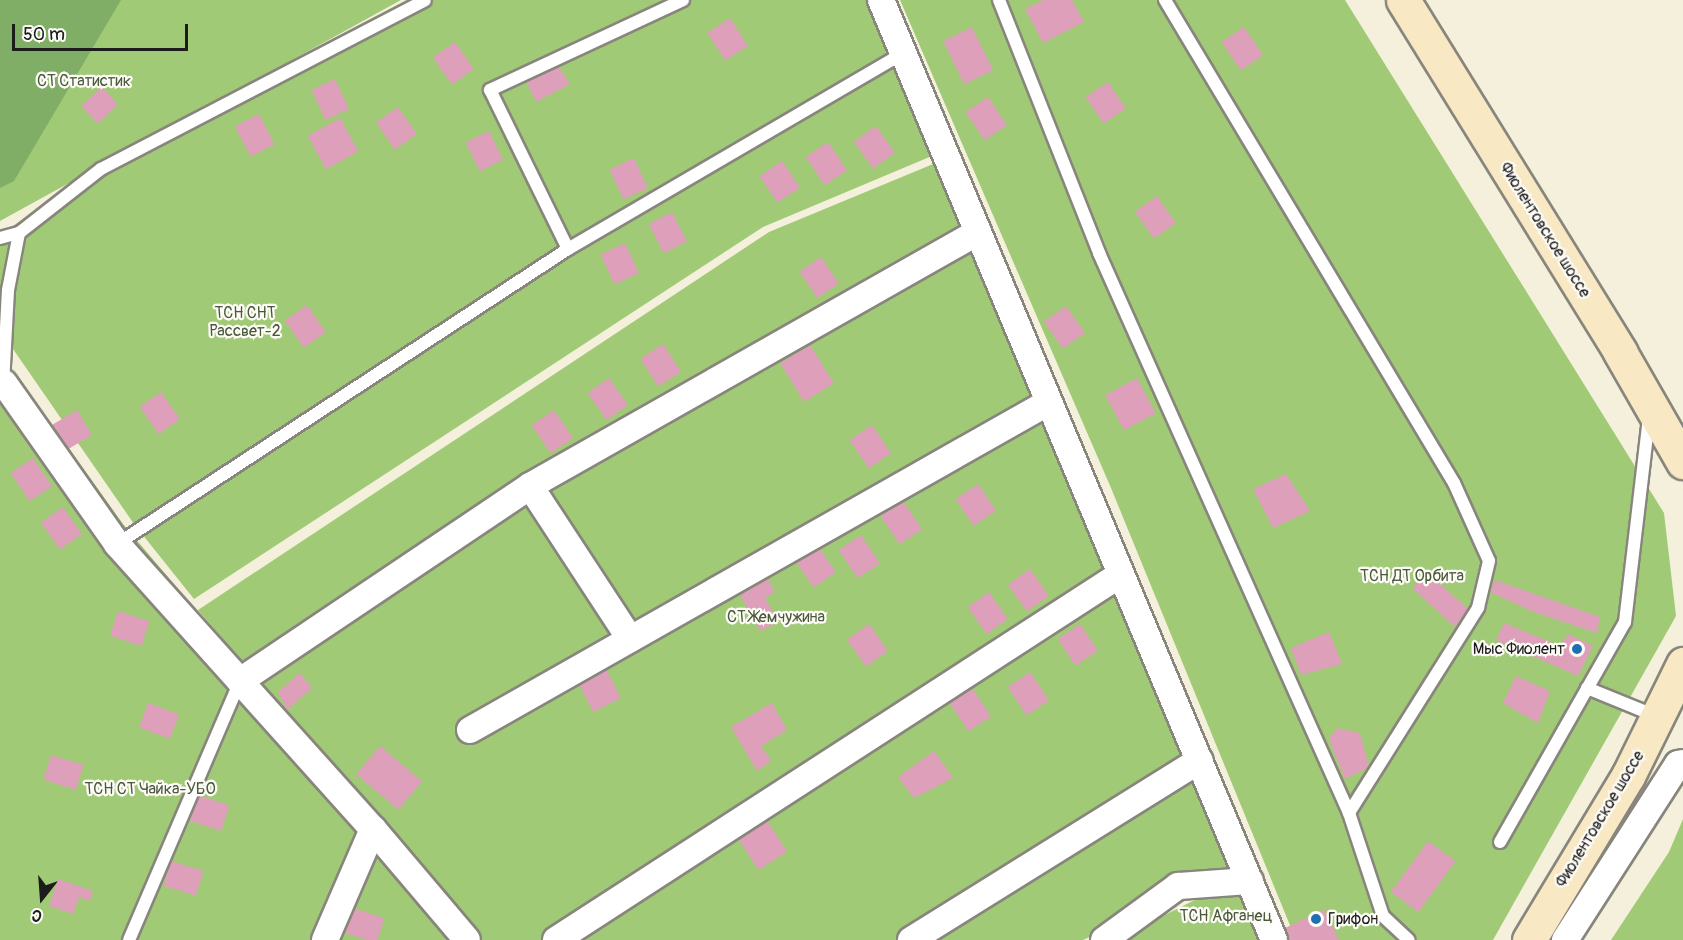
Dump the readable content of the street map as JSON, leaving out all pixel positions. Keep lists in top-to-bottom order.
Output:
{
  "streets": {
    "main road": ["Фиолентовское шоссе"]
  },
  "parks": [
    "СТ Статистик",
    "ТСН СНТ Рассвет-2",
    "ТСН ДТ Орбита",
    "СТ Жемчужина",
    "ТСН СТ Чайка-УБО",
    "ТСН Афганец"
  ],
  "places": ["Мыс Фиолент", "Грифон"],
  "scale_bar": "50 m",
  "north": "bottom"
}
